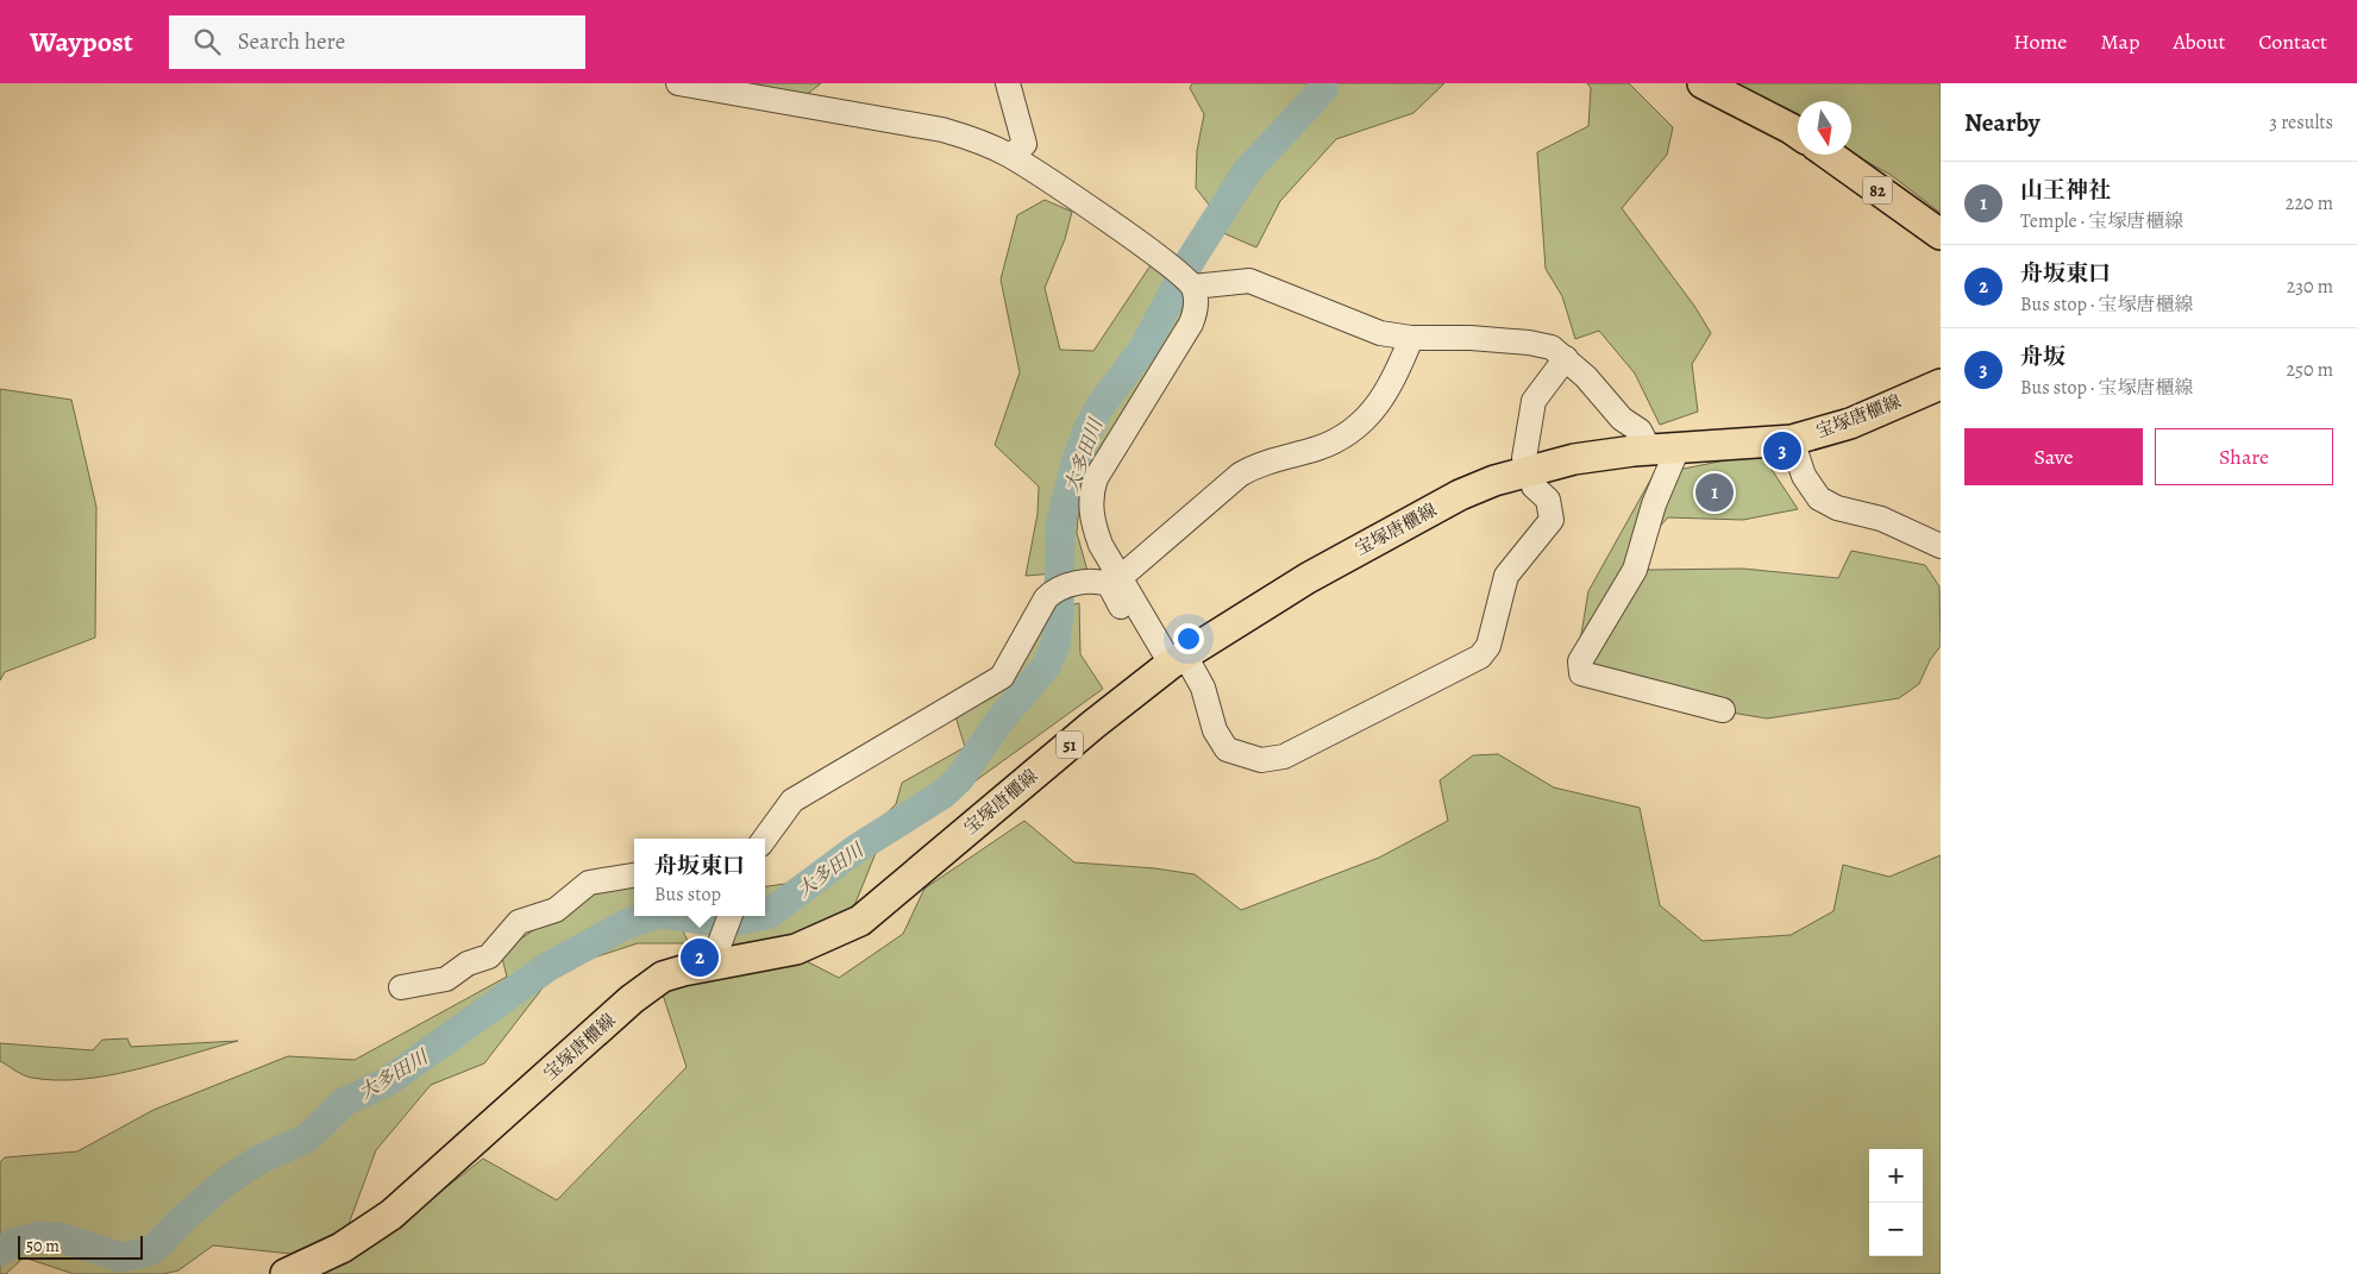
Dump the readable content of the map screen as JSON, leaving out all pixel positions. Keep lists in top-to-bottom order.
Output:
{
  "streets": {
    "main road": ["82", "宝塚唐櫃線", "51"]
  },
  "water": ["大多田川"],
  "scale_bar": "50 m",
  "north": "bottom",
  "page": {
    "header": "Waypost",
    "search": "Search here",
    "nav": [
      "Home",
      "Map",
      "About",
      "Contact"
    ],
    "heading": ["Nearby", "3 results"],
    "list": [
      {
        "mark": "1",
        "name": "山王神社",
        "note": "Temple · 宝塚唐櫃線",
        "value": "220 m"
      },
      {
        "mark": "2",
        "name": "舟坂東口",
        "note": "Bus stop · 宝塚唐櫃線",
        "value": "230 m"
      },
      {
        "mark": "3",
        "name": "舟坂",
        "note": "Bus stop · 宝塚唐櫃線",
        "value": "250 m"
      }
    ],
    "buttons": ["Save", "Share"],
    "pins": ["3", "1", "2"],
    "popup": ["舟坂東口", "Bus stop"],
    "map_buttons": ["+", "−"],
    "scale": "50 m"
  }
}
